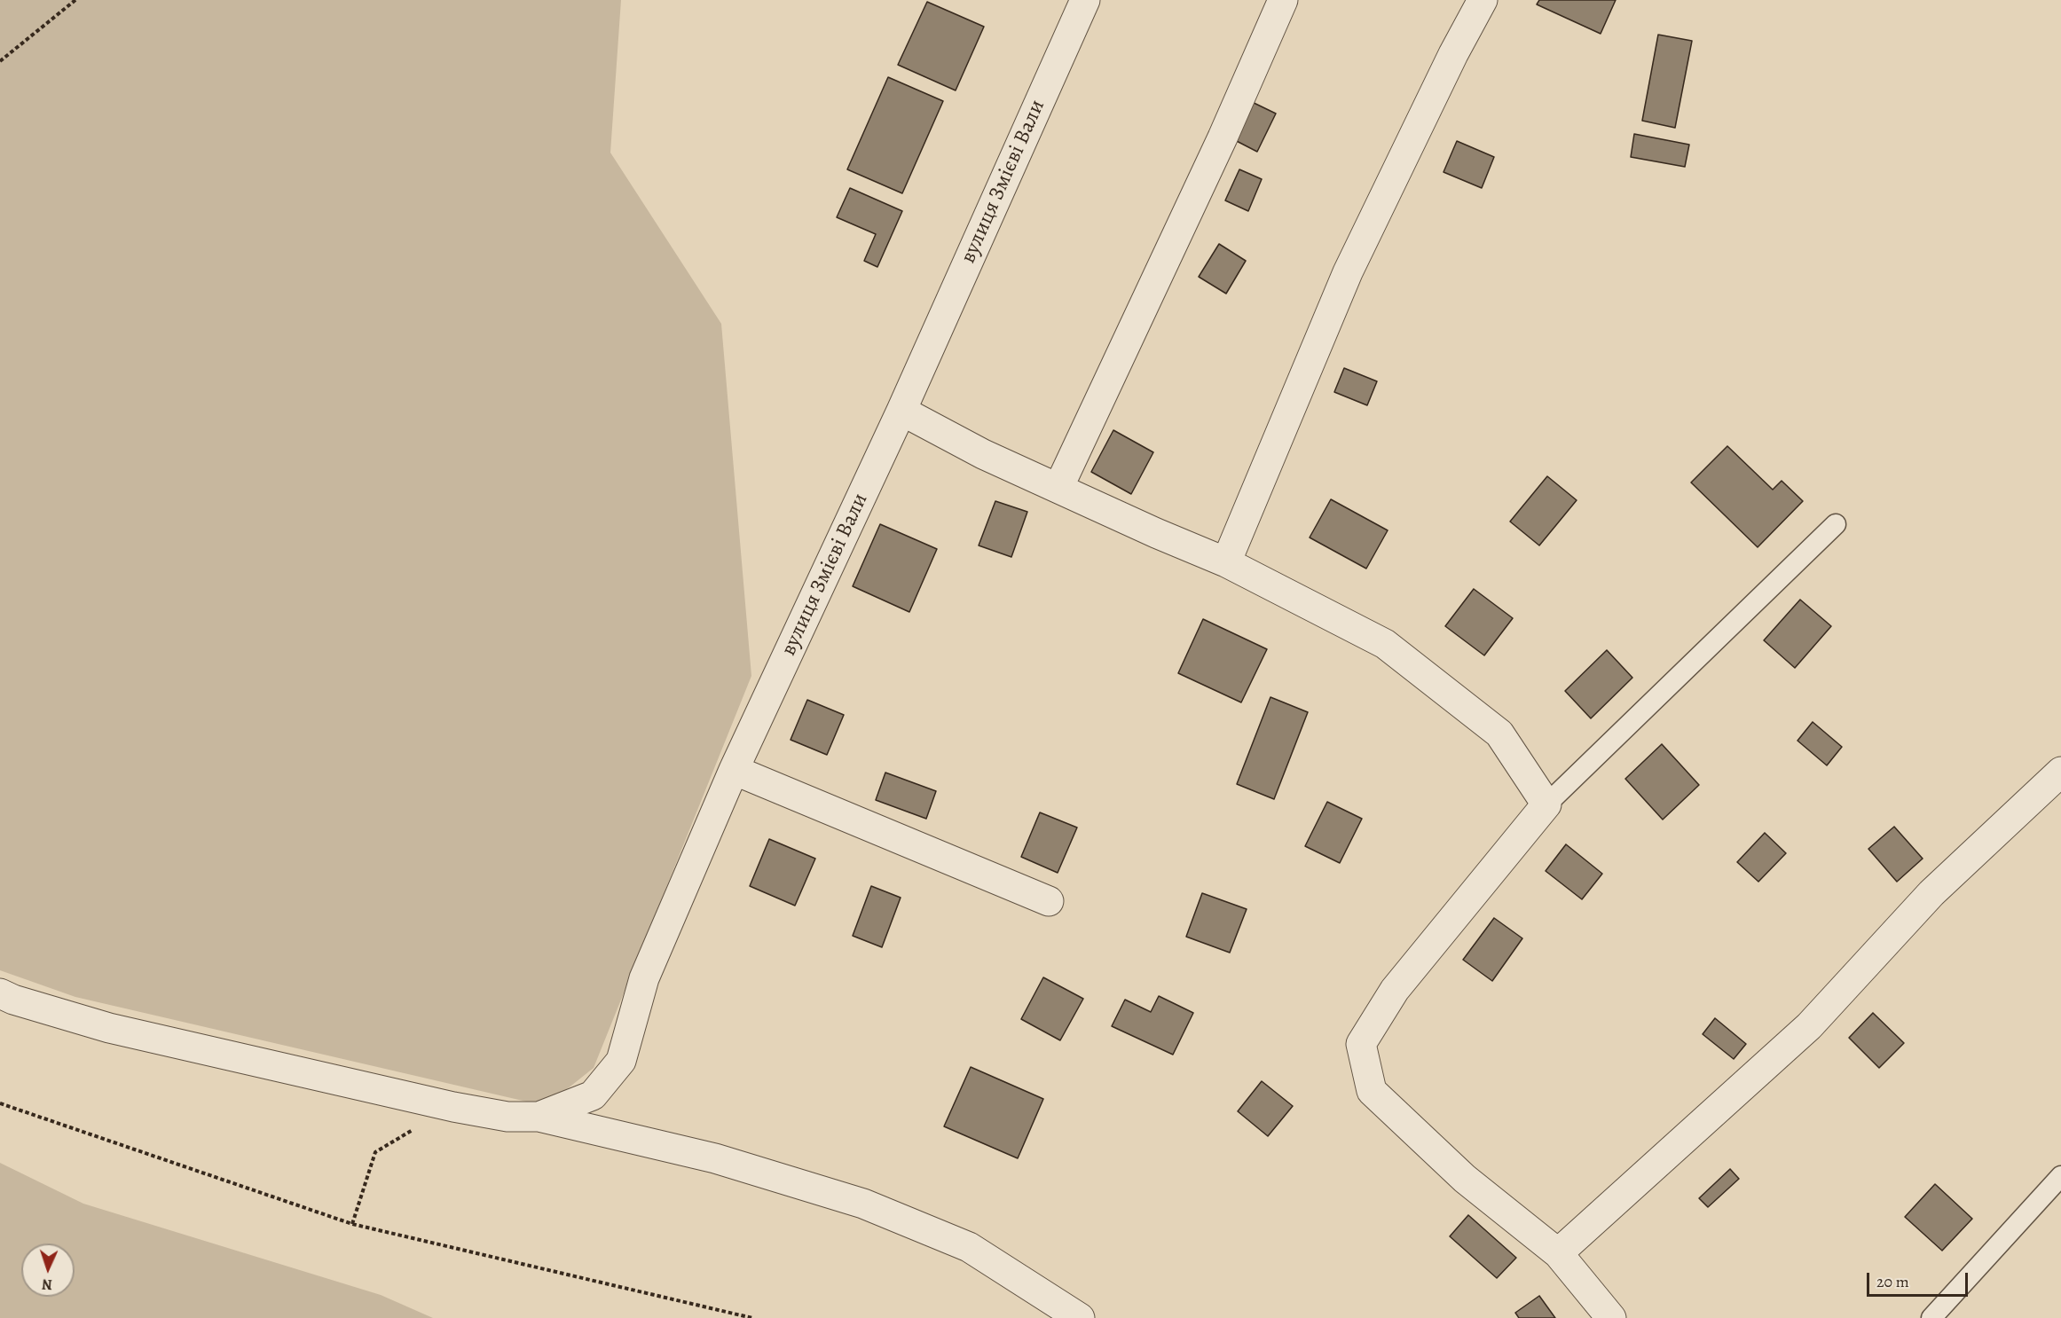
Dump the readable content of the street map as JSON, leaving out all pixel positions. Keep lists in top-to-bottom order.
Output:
{
  "streets": {
    "street": ["вулиця Змієві Вали"]
  },
  "scale_bar": "20 m",
  "north": "bottom"
}
